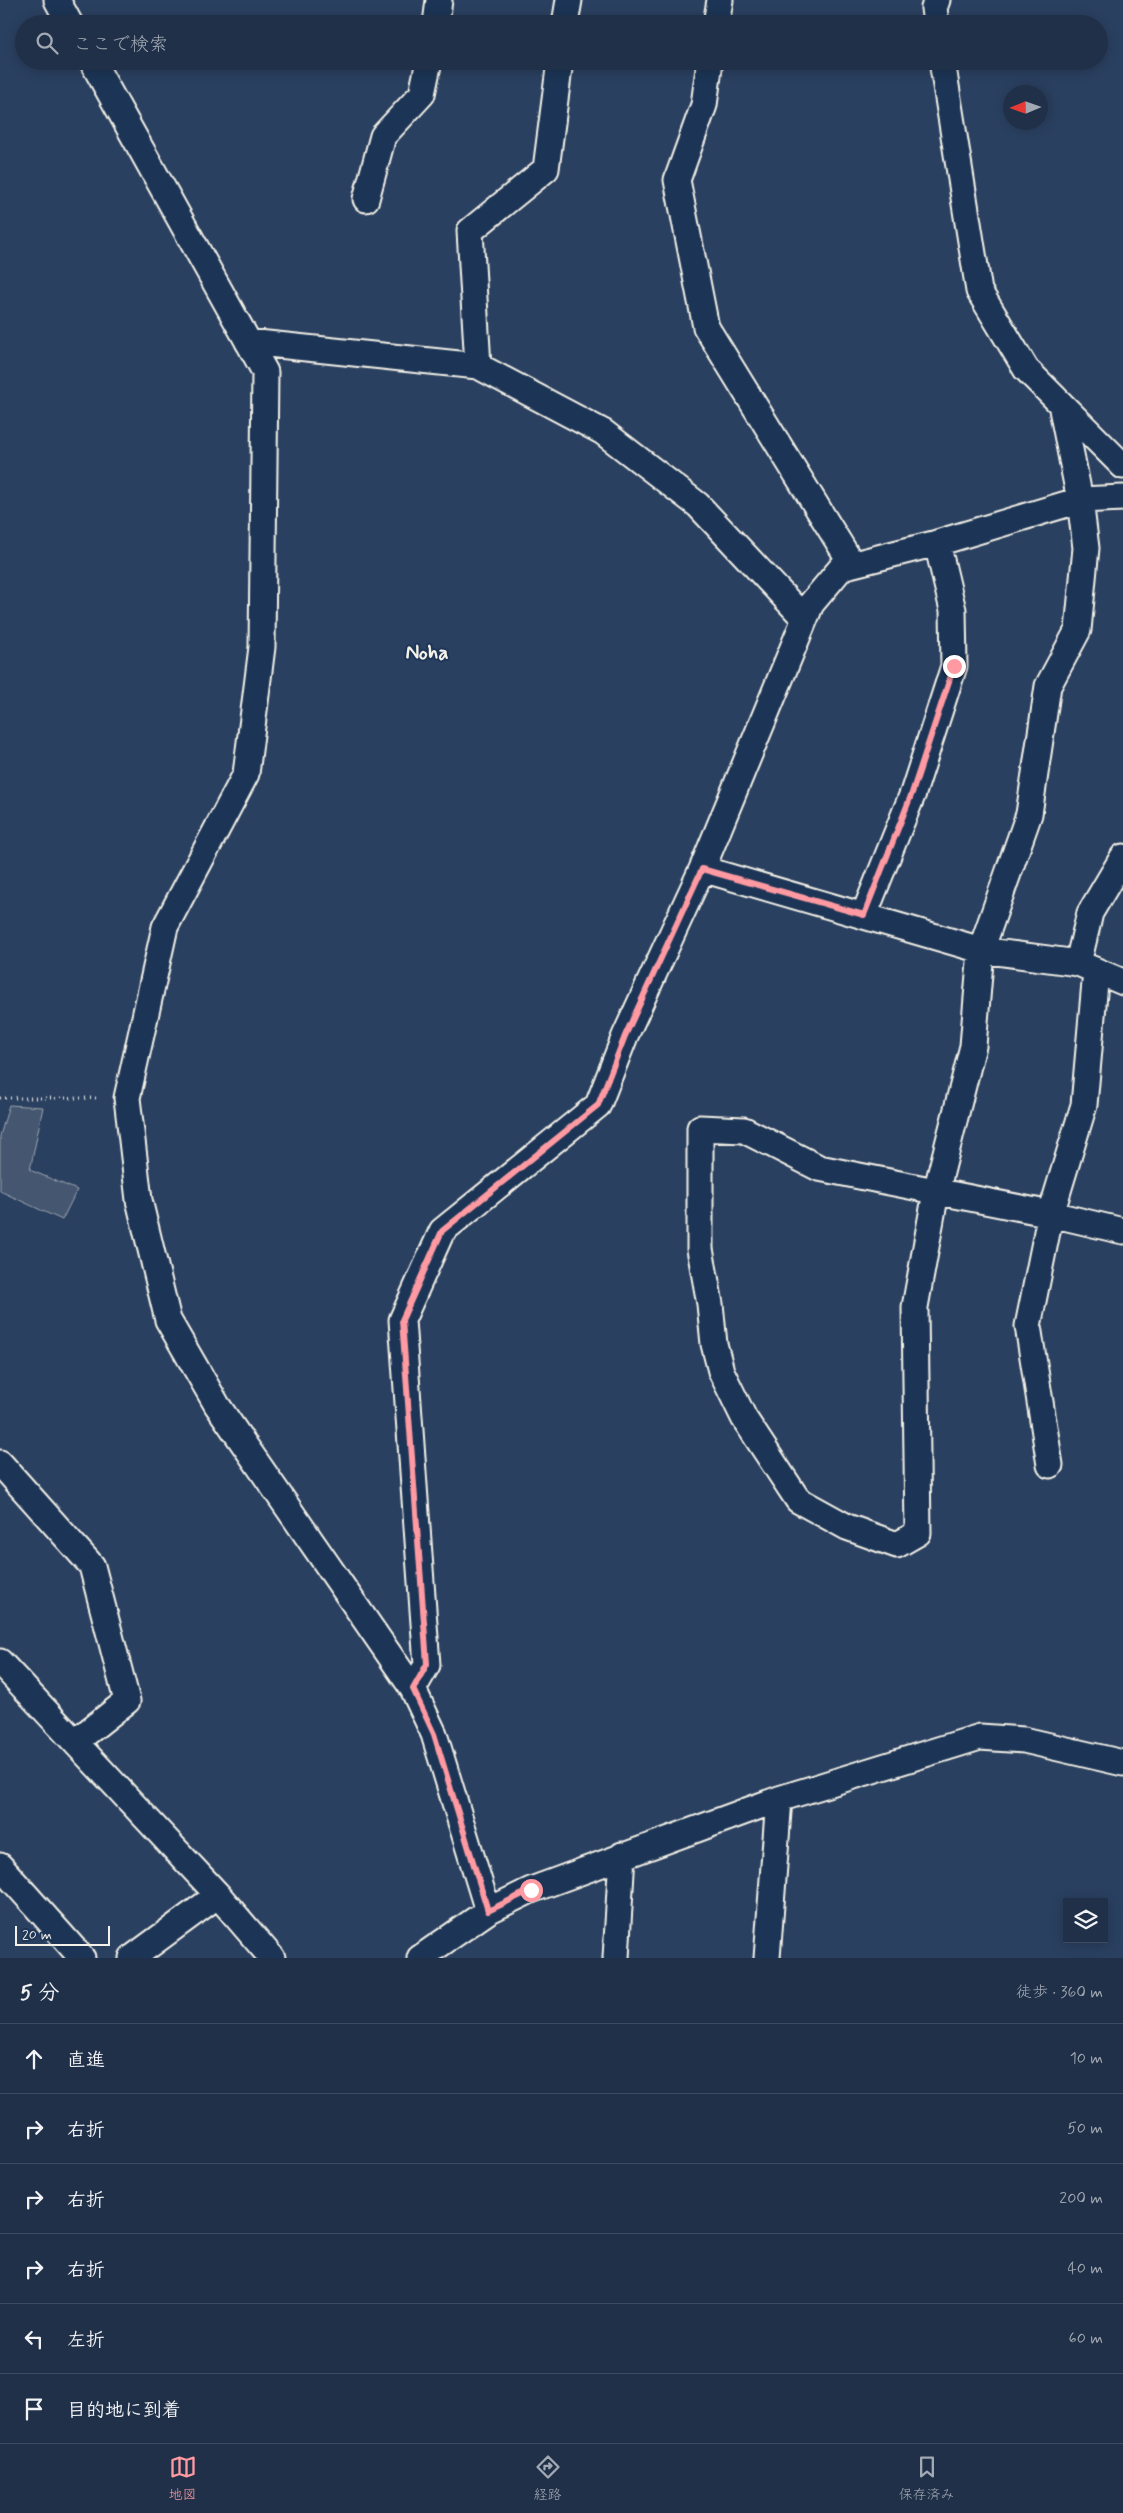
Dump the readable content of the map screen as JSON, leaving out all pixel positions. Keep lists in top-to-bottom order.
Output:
{
  "districts": ["Noha"],
  "scale_bar": "20 m",
  "north": "left",
  "page": {
    "search": "ここで検索",
    "scale": "20 m",
    "heading": ["5 分", "徒歩 · 360 m"],
    "list": [
      ["直進", "10 m"],
      ["右折", "50 m"],
      ["右折", "200 m"],
      ["右折", "40 m"],
      ["左折", "60 m"],
      "目的地に到着"
    ],
    "nav": ["地図", "経路", "保存済み"]
  }
}
